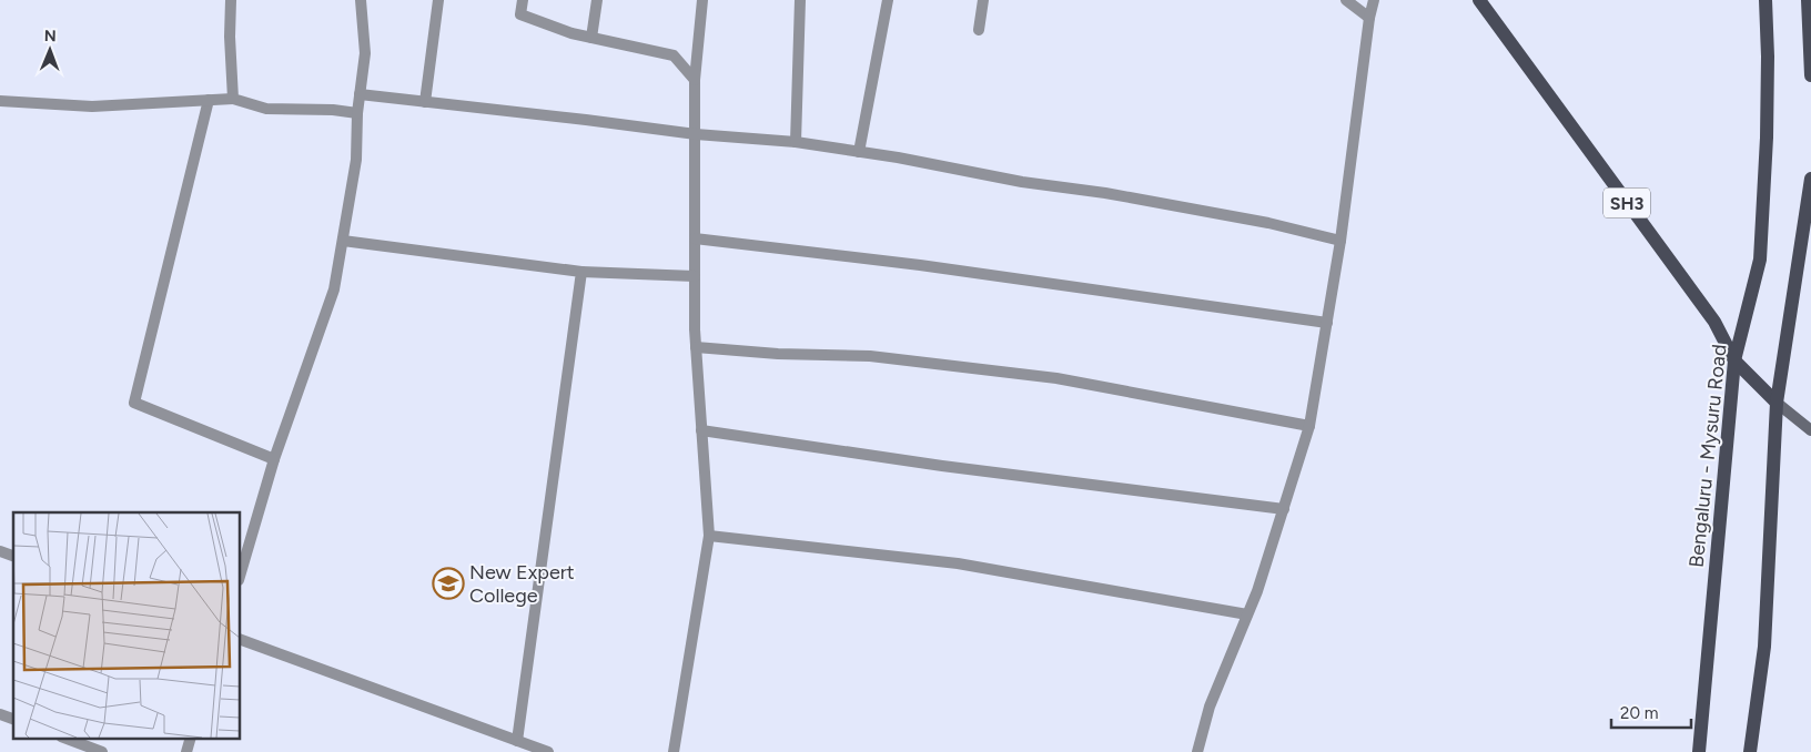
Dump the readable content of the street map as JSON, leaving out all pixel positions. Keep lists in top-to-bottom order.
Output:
{
  "streets": {
    "main road": ["SH3", "Bengaluru - Mysuru Road"]
  },
  "crossings": [
    ["SH3", "Bengaluru - Mysuru Road"]
  ],
  "places": {
    "school or university": ["New Expert College"]
  },
  "scale_bar": "20 m",
  "north": "top"
}
